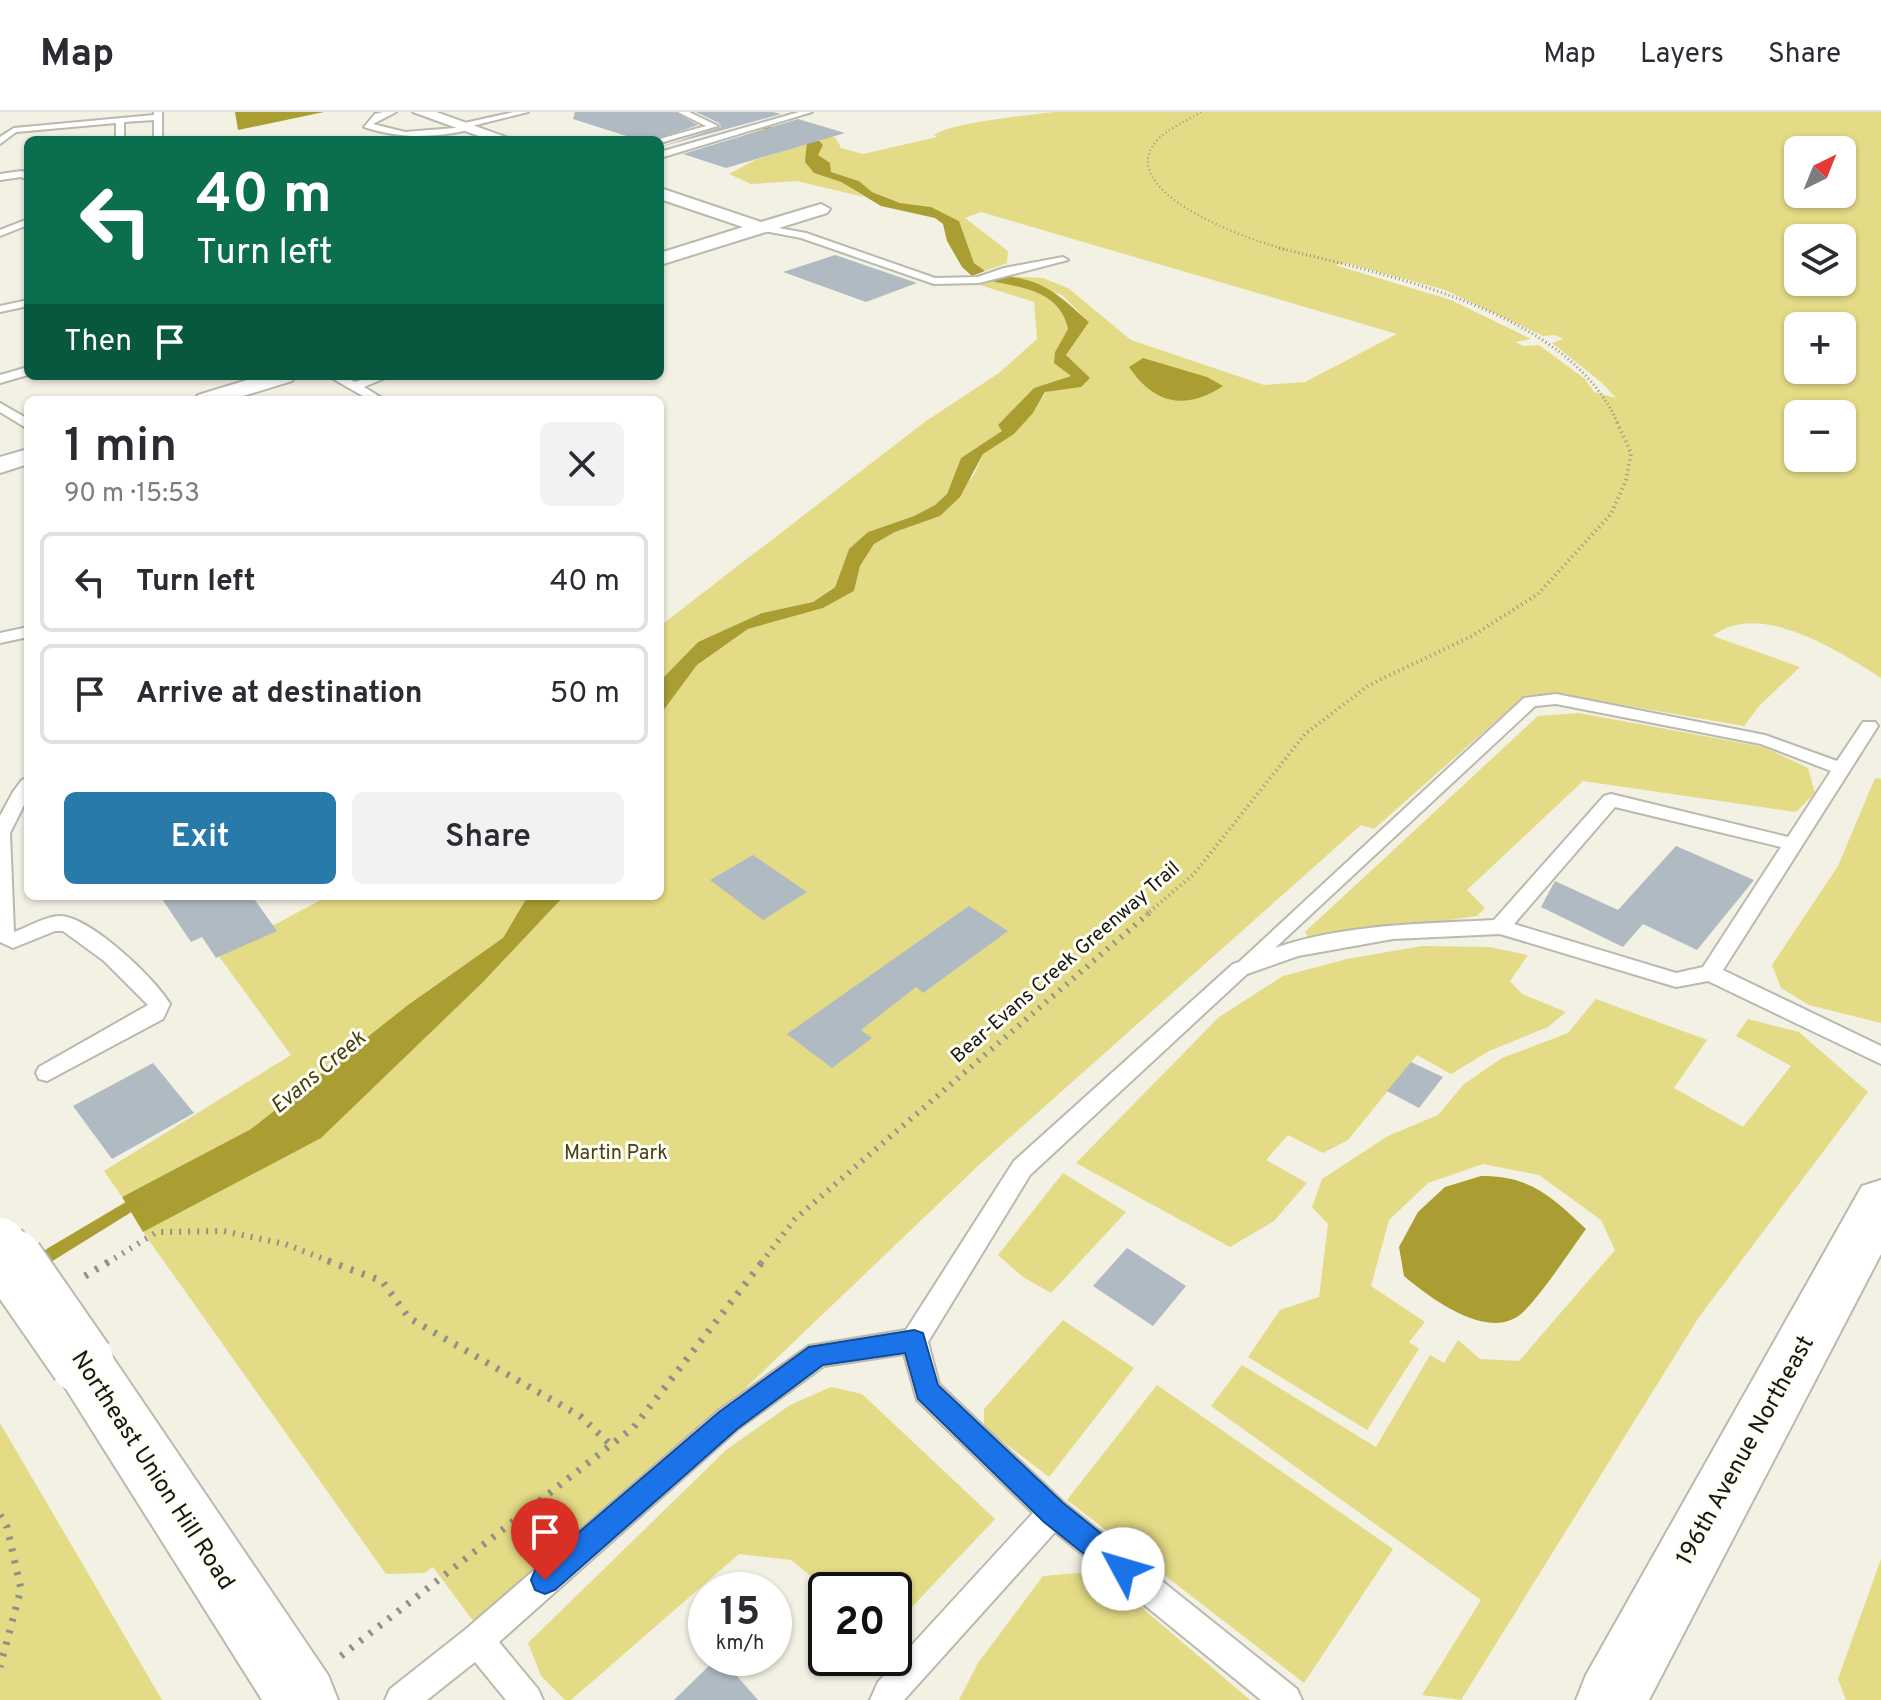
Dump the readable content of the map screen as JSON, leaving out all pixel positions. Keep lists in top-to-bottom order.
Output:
{
  "streets": {
    "street": ["196th Avenue Northeast", "Northeast Union Hill Road"],
    "path": ["Bear-Evans Creek Greenway Trail"]
  },
  "crossings": [
    ["Bear-Evans Creek Greenway Trail", "Northeast Union Hill Road"]
  ],
  "water": ["Evans Creek"],
  "parks": ["Martin Park"],
  "north": "top right",
  "page": {
    "header": "Map",
    "nav": ["Map", "Layers", "Share"],
    "map_buttons": ["+", "−"],
    "turn": ["40 m", "Turn left"],
    "then": "Then",
    "heading": ["1 min", "90 m · 15:53"],
    "list": [
      {
        "name": "Turn left",
        "value": "40 m"
      },
      {
        "name": "Arrive at destination",
        "value": "50 m"
      }
    ],
    "buttons": ["Exit", "Share"],
    "speed": "15 km/h",
    "limit": "20"
  }
}
